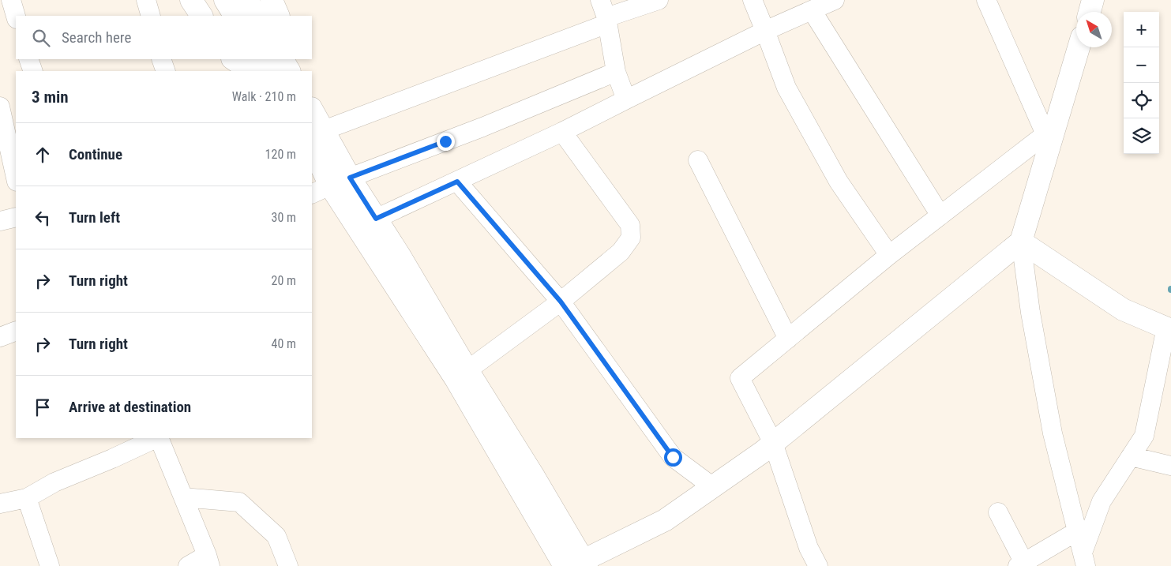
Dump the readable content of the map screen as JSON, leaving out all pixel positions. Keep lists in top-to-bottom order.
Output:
{
  "north": "top left",
  "page": {
    "map_buttons": ["+", "−"],
    "search": "Search here",
    "heading": ["3 min", "Walk · 210 m"],
    "list": [
      ["Continue", "120 m"],
      ["Turn left", "30 m"],
      ["Turn right", "20 m"],
      ["Turn right", "40 m"],
      "Arrive at destination"
    ]
  }
}
